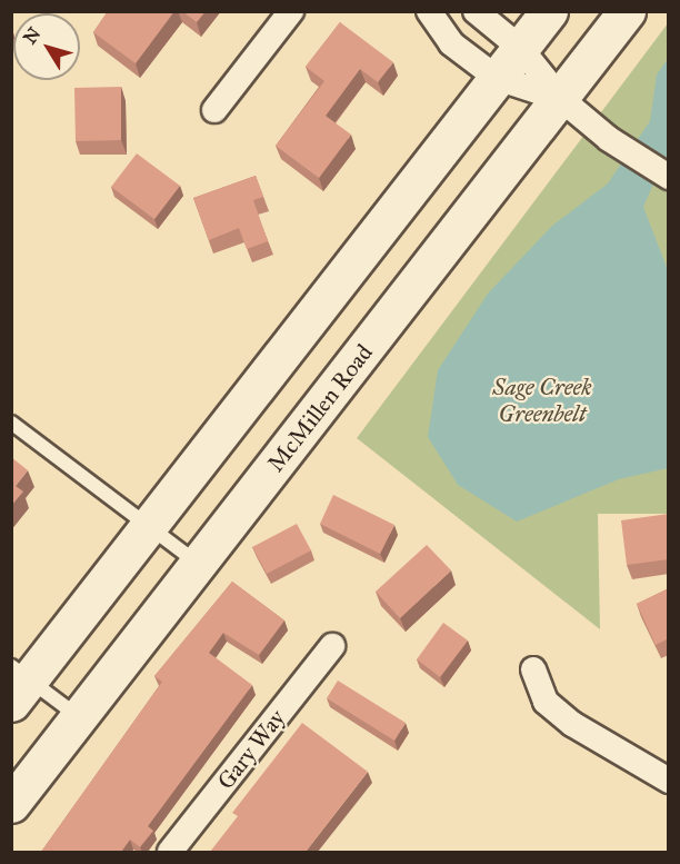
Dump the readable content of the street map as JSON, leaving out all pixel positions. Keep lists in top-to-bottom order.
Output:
{
  "streets": {
    "main road": ["McMillen Road"],
    "street": ["Gary Way"]
  },
  "parks": ["Sage Creek Greenbelt"],
  "north": "top left"
}
